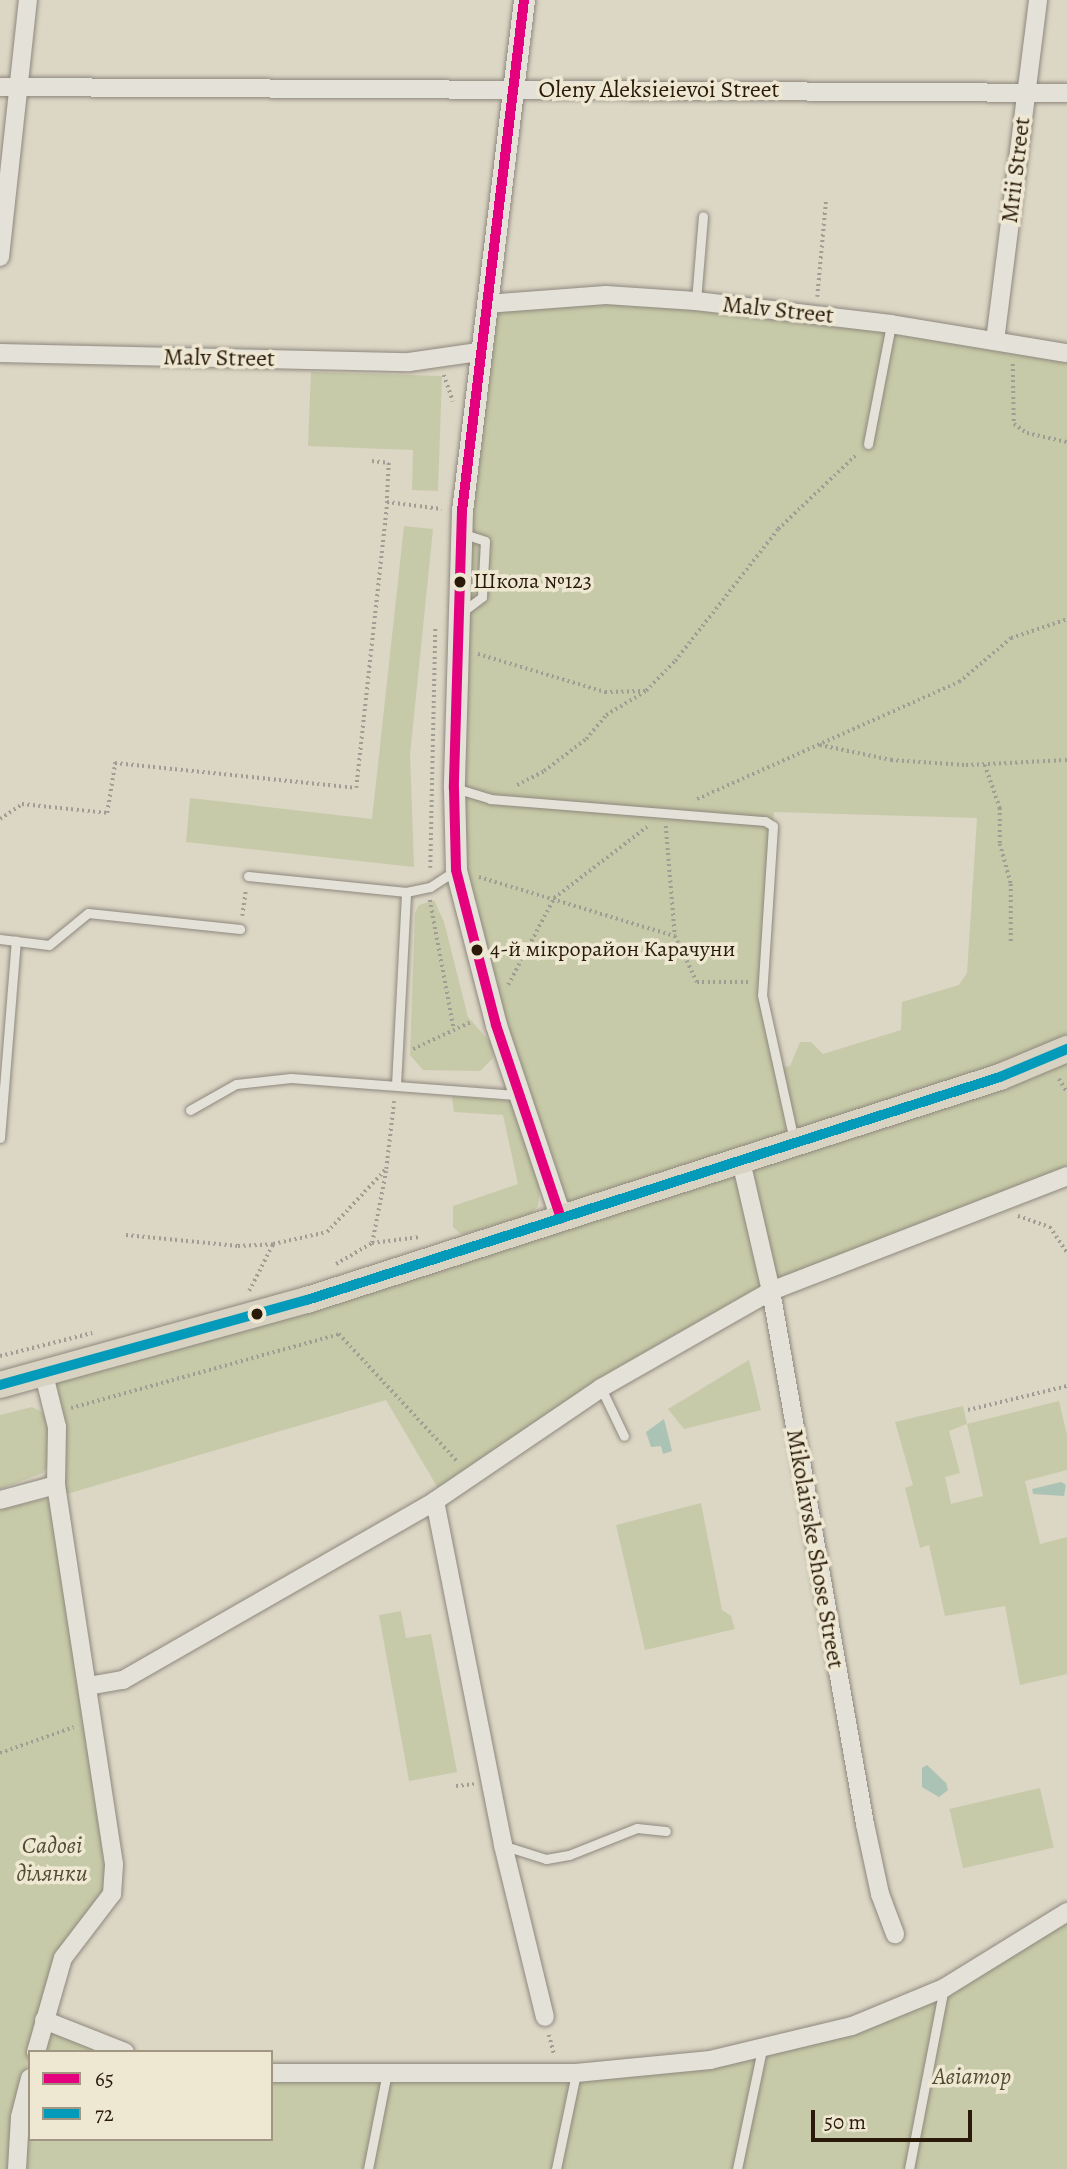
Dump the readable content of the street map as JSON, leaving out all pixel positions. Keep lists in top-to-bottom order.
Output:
{
  "streets": {
    "street": [
      "Oleny Aleksieievoi Street",
      "Mrii Street",
      "Malv Street",
      "Mikolaivske Shose Street"
    ]
  },
  "crossings": [
    ["Oleny Aleksieievoi Street", "Mrii Street"],
    ["Mrii Street", "Malv Street"]
  ],
  "parks": ["Садові ділянки", "Авіатор"],
  "places": ["Школа №123", "4-й мікрорайон Карачуни"],
  "lines": ["transit line 65", "transit line 72"],
  "legend": ["65", "72"],
  "scale_bar": "50 m"
}
